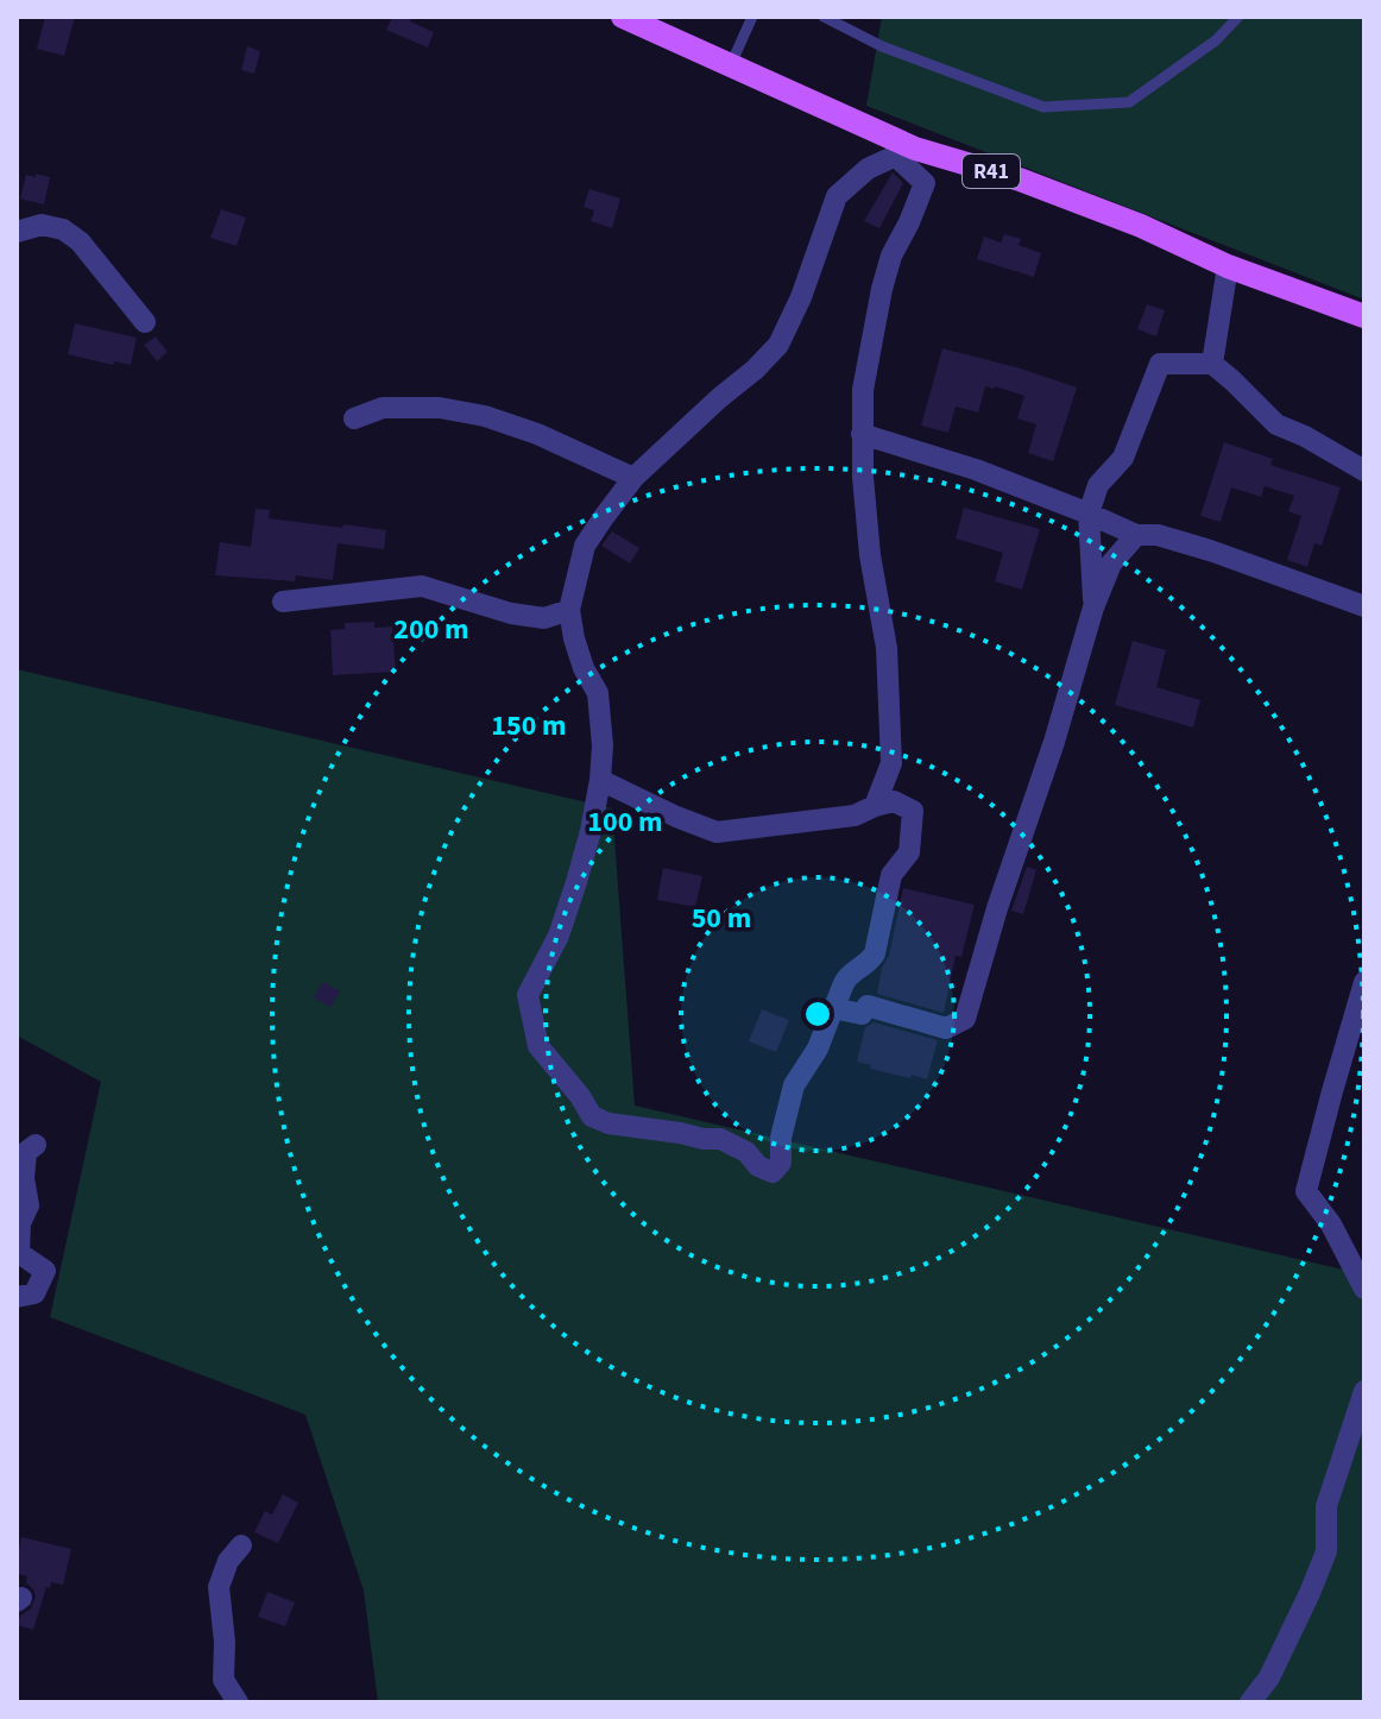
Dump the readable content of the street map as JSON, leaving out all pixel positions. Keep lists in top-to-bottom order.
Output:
{
  "streets": {
    "main road": ["R41"]
  },
  "rings": [
    "200 m",
    "150 m",
    "100 m",
    "50 m"
  ]
}
